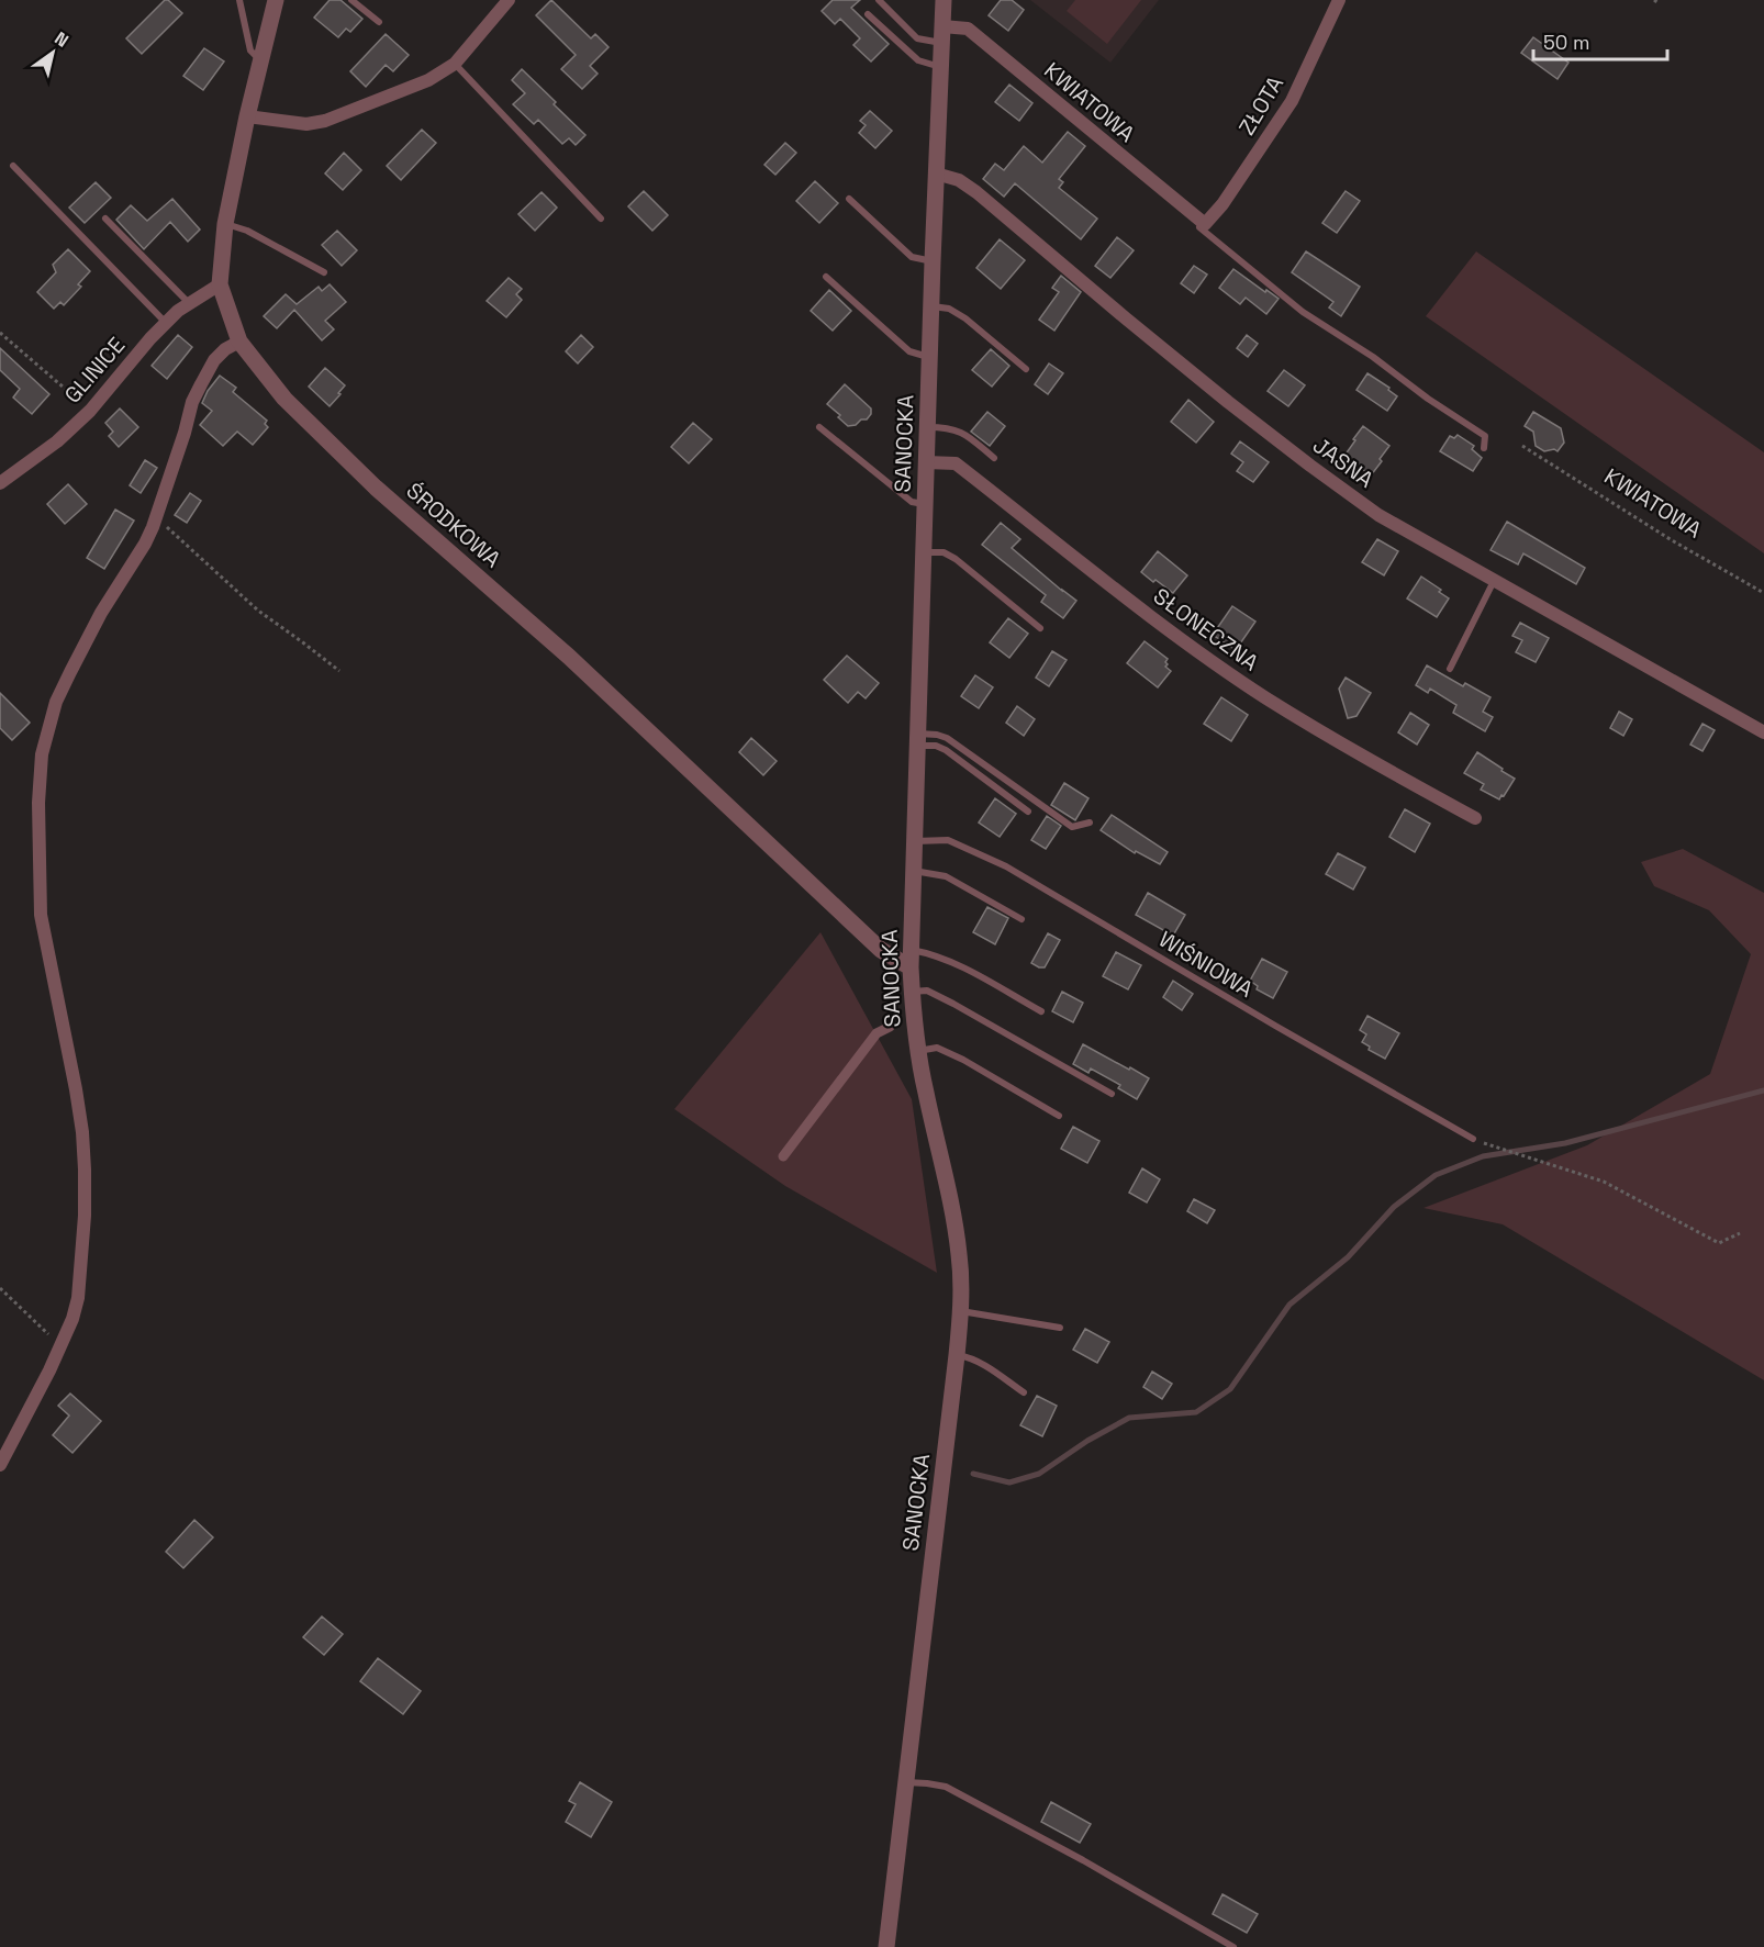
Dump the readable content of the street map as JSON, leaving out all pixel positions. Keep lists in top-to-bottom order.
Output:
{
  "streets": {
    "street": [
      "KWIATOWA",
      "ZŁOTA",
      "GLINICE",
      "SANOCKA",
      "JASNA",
      "ŚRODKOWA",
      "SŁONECZNA"
    ],
    "lane": ["WIŚNIOWA"]
  },
  "crossings": [
    ["KWIATOWA", "ZŁOTA"],
    ["KWIATOWA", "SANOCKA"],
    ["GLINICE", "ŚRODKOWA"],
    ["SANOCKA", "JASNA"],
    ["SANOCKA", "ŚRODKOWA"],
    ["SANOCKA", "SŁONECZNA"],
    ["SANOCKA", "WIŚNIOWA"]
  ],
  "scale_bar": "50 m",
  "north": "top right"
}
